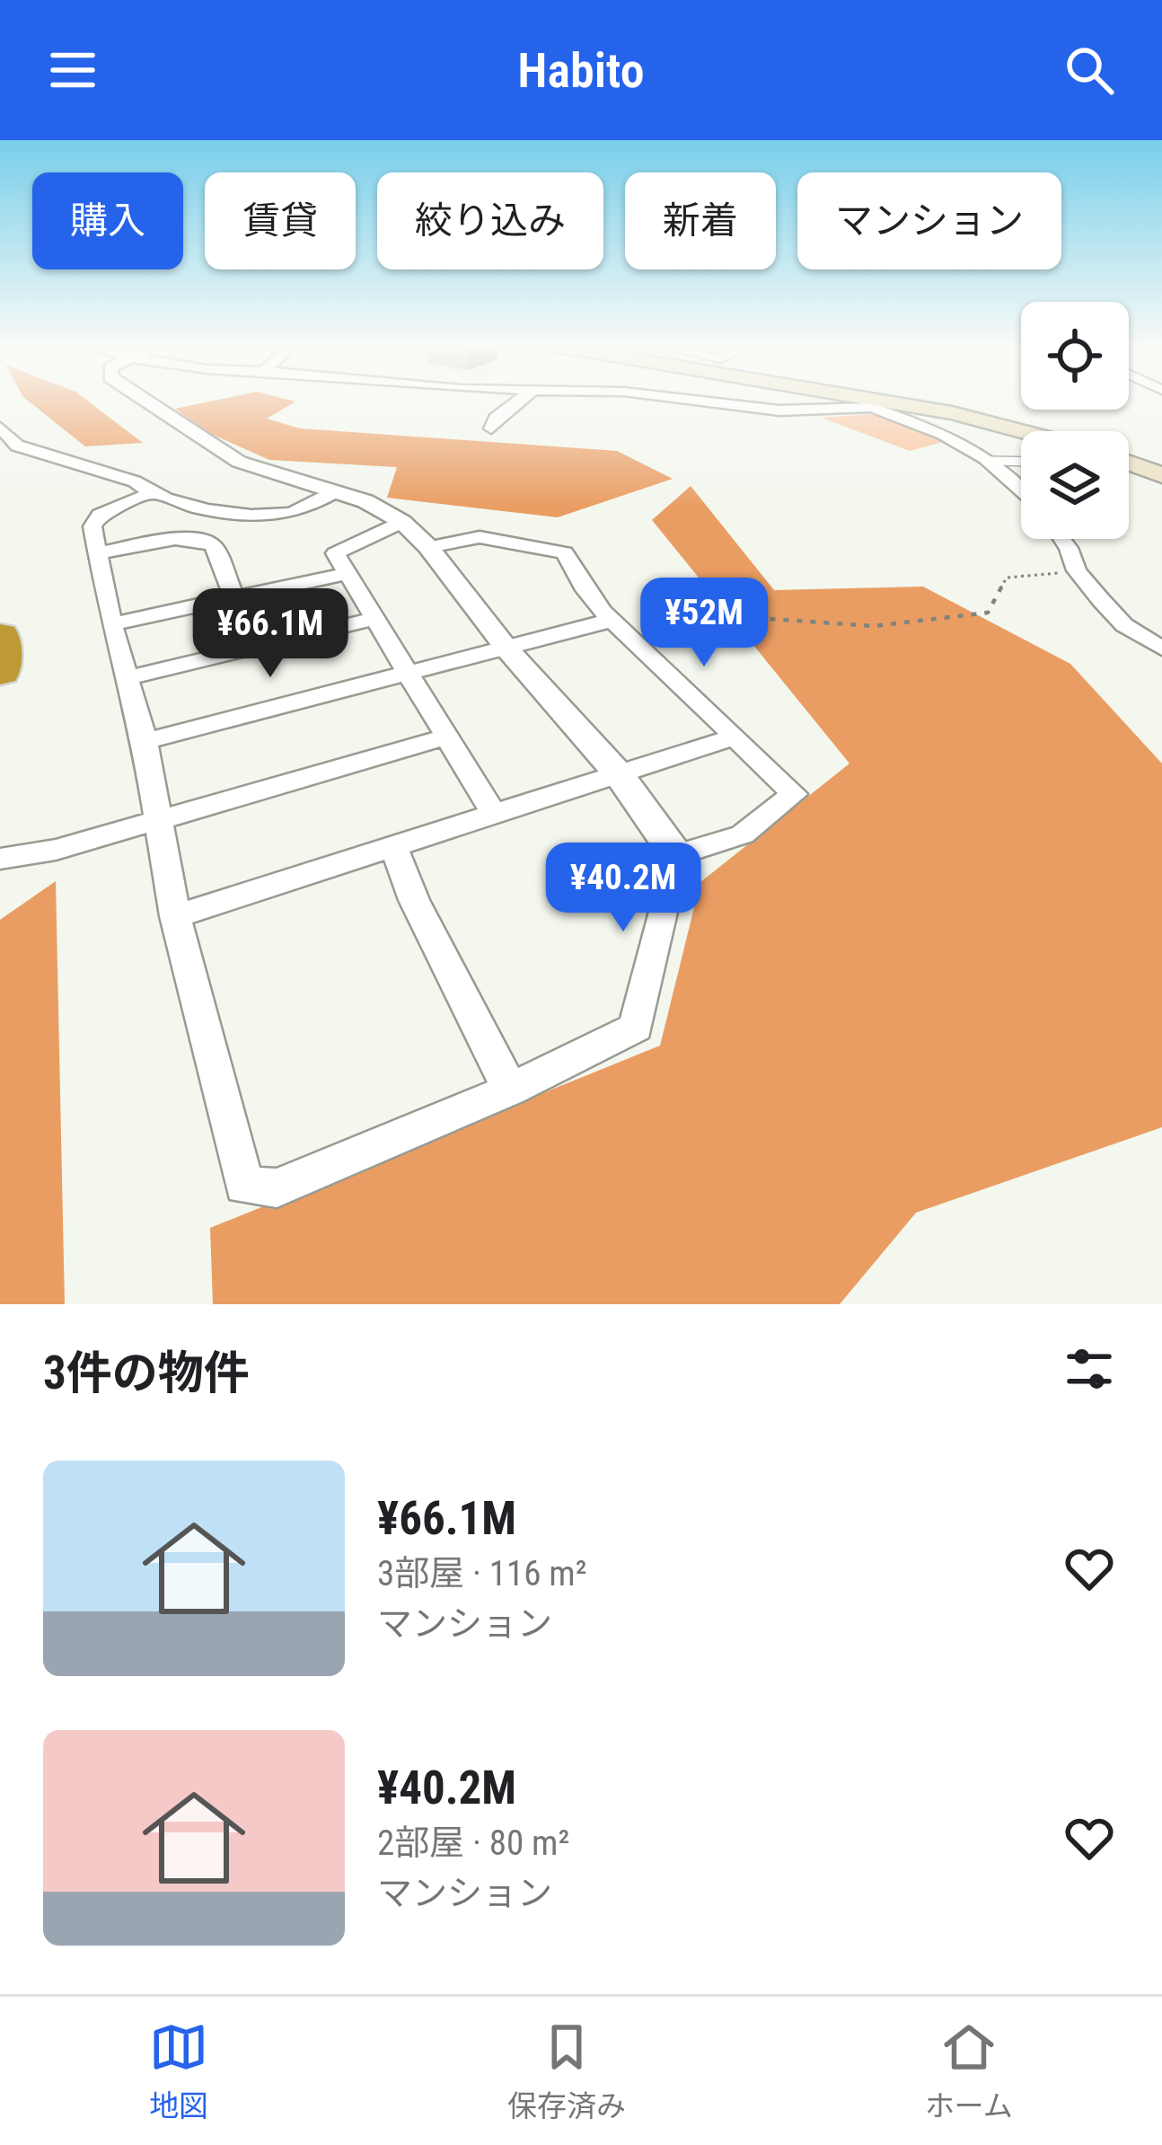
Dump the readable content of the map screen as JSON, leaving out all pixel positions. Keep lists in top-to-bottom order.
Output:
{
  "page": {
    "header": "Habito",
    "chip": [
      "購入",
      "賃貸",
      "絞り込み",
      "新着",
      "マンション"
    ],
    "price": ["¥52M", "¥66.1M", "¥40.2M"],
    "heading": "3件の物件",
    "list": [
      {
        "name": "¥66.1M",
        "note": "3部屋 · 116 m² · マンション"
      },
      {
        "name": "¥40.2M",
        "note": "2部屋 · 80 m² · マンション"
      }
    ],
    "tabs": ["地図", "保存済み", "ホーム"]
  }
}
